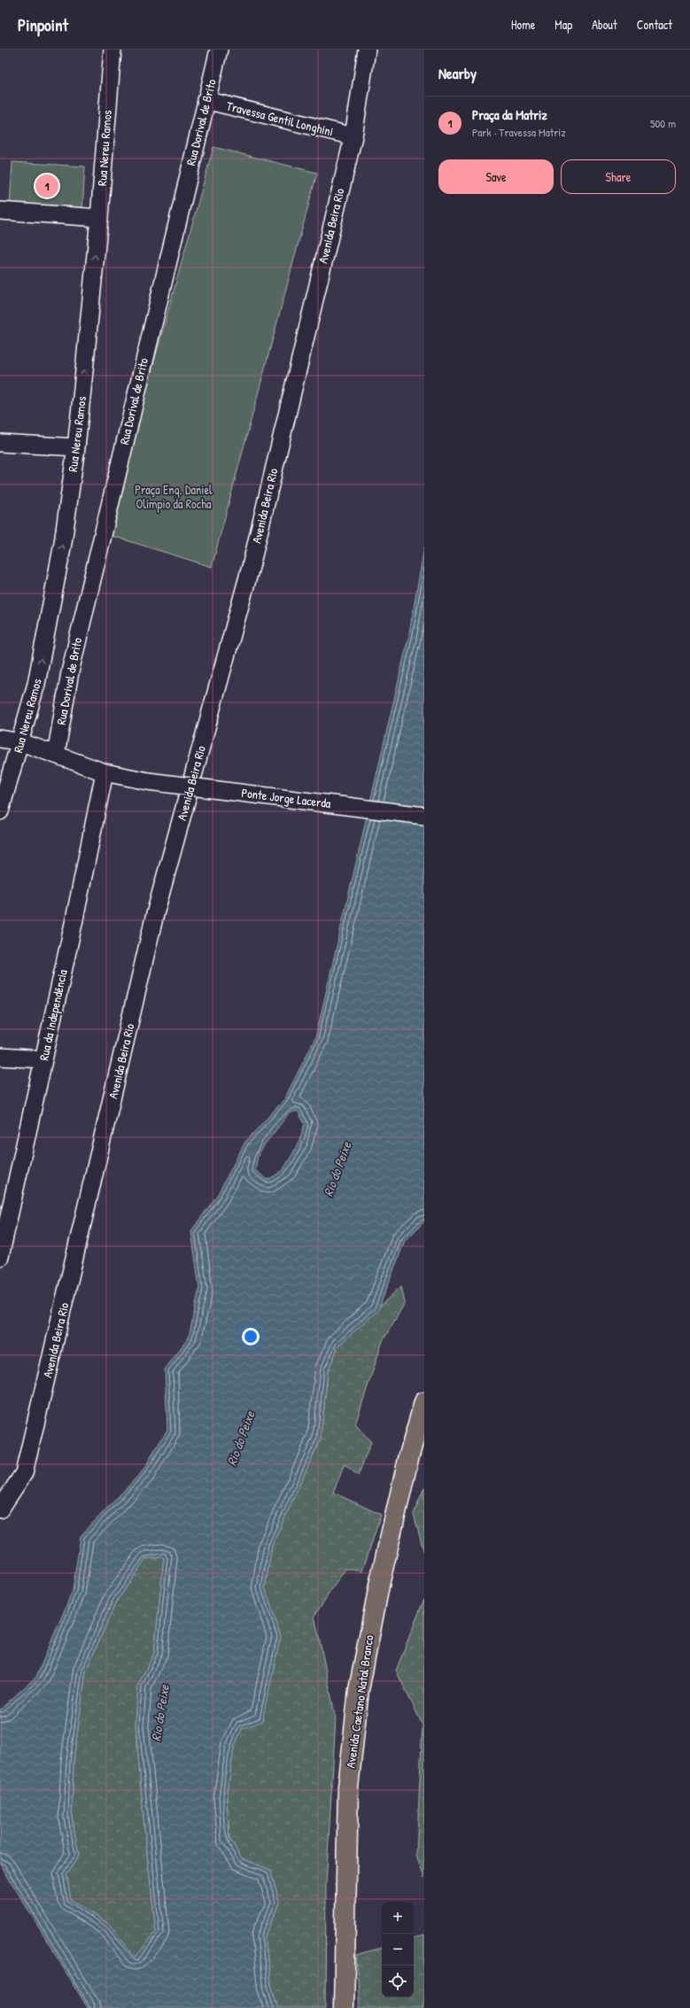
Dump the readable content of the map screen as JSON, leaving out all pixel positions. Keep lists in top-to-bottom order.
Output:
{
  "streets": {
    "main road": ["Avenida Caetano Natal Branco"],
    "street": [
      "Travessa Gentil Longhini",
      "Rua Dorival de Brito",
      "Rua Nereu Ramos",
      "Avenida Beira Rio",
      "Ponte Jorge Lacerda",
      "Rua da Independência"
    ]
  },
  "crossings": [
    ["Travessa Gentil Longhini", "Rua Dorival de Brito"],
    ["Travessa Gentil Longhini", "Avenida Beira Rio"],
    ["Rua Dorival de Brito", "Ponte Jorge Lacerda"],
    ["Rua Nereu Ramos", "Ponte Jorge Lacerda"],
    ["Ponte Jorge Lacerda", "Rua da Independência"]
  ],
  "one_way": ["Rua Nereu Ramos"],
  "water": ["Rio do Peixe"],
  "parks": ["Praça Eng. Daniel Olímpio da Rocha"],
  "page": {
    "header": "Pinpoint",
    "nav": [
      "Home",
      "Map",
      "About",
      "Contact"
    ],
    "heading": "Nearby",
    "list": [
      {
        "mark": "1",
        "name": "Praça da Matriz",
        "note": "Park · Travessa Matriz",
        "value": "500 m"
      }
    ],
    "buttons": ["Save", "Share"],
    "pins": "1",
    "map_buttons": ["+", "−"]
  }
}
